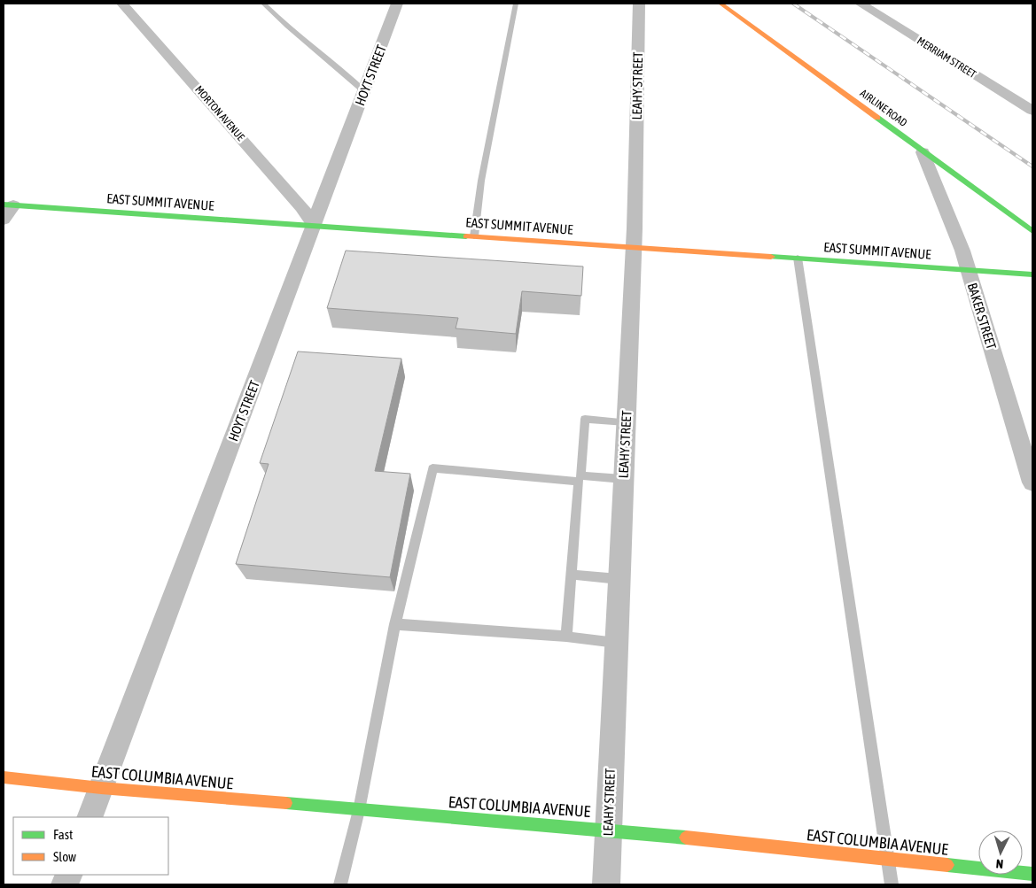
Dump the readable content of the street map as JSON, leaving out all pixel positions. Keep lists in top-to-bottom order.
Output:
{
  "streets": {
    "street": [
      "MERRIAM STREET",
      "HOYT STREET",
      "LEAHY STREET",
      "AIRLINE ROAD",
      "MORTON AVENUE",
      "EAST SUMMIT AVENUE",
      "BAKER STREET",
      "EAST COLUMBIA AVENUE"
    ]
  },
  "crossings": [
    ["HOYT STREET", "MORTON AVENUE"],
    ["HOYT STREET", "EAST SUMMIT AVENUE"],
    ["HOYT STREET", "EAST COLUMBIA AVENUE"],
    ["LEAHY STREET", "EAST SUMMIT AVENUE"],
    ["LEAHY STREET", "EAST COLUMBIA AVENUE"],
    ["AIRLINE ROAD", "BAKER STREET"],
    ["MORTON AVENUE", "EAST SUMMIT AVENUE"],
    ["EAST SUMMIT AVENUE", "BAKER STREET"]
  ],
  "legend": ["Fast", "Slow"],
  "north": "bottom"
}
